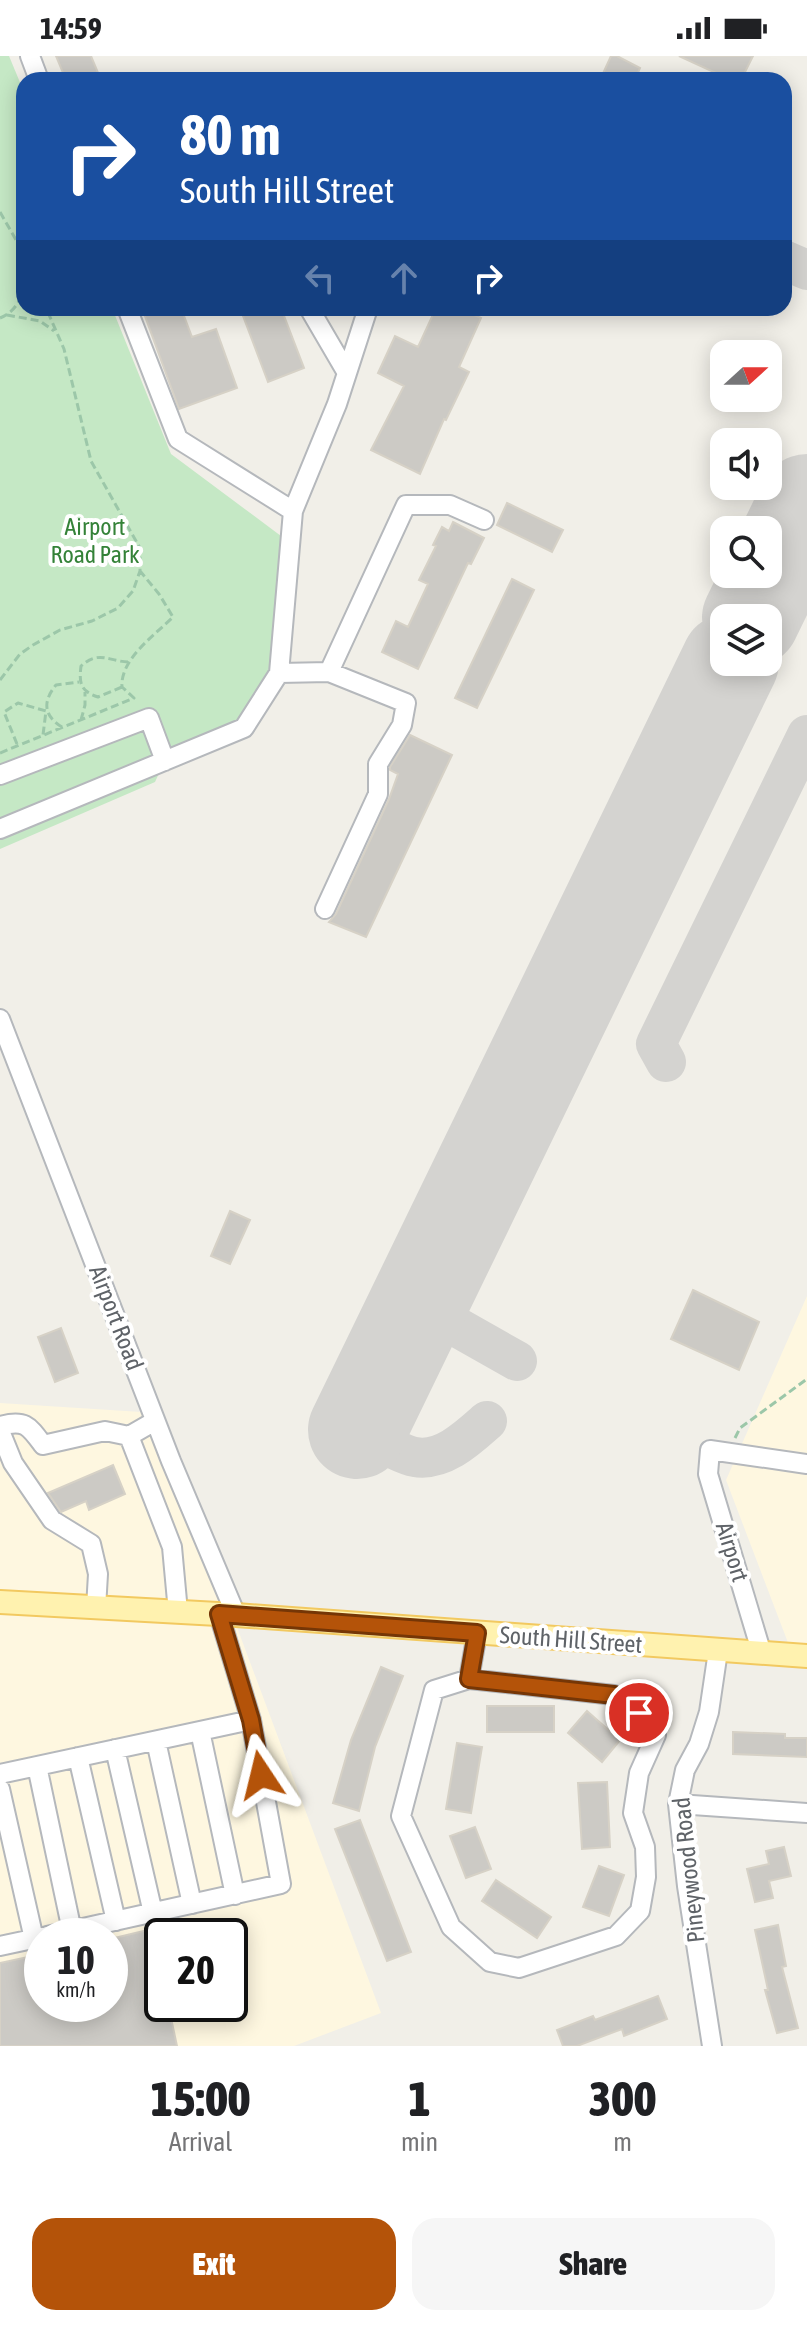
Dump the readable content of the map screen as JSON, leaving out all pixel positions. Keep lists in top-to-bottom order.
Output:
{
  "streets": {
    "main road": ["South Hill Street"],
    "street": ["Airport Road", "Airport", "Pineywood Road"]
  },
  "crossings": [
    ["Airport Road", "South Hill Street"],
    ["Airport", "South Hill Street"],
    ["South Hill Street", "Pineywood Road"]
  ],
  "parks": ["Airport Road Park"],
  "north": "right",
  "page": {
    "status": "14:59",
    "turn": ["80 m", "South Hill Street"],
    "speed": "10 km/h",
    "limit": "20",
    "eta": [
      "15:00",
      "Arrival",
      "1",
      "min",
      "300",
      "m"
    ],
    "buttons": ["Exit", "Share"]
  }
}
